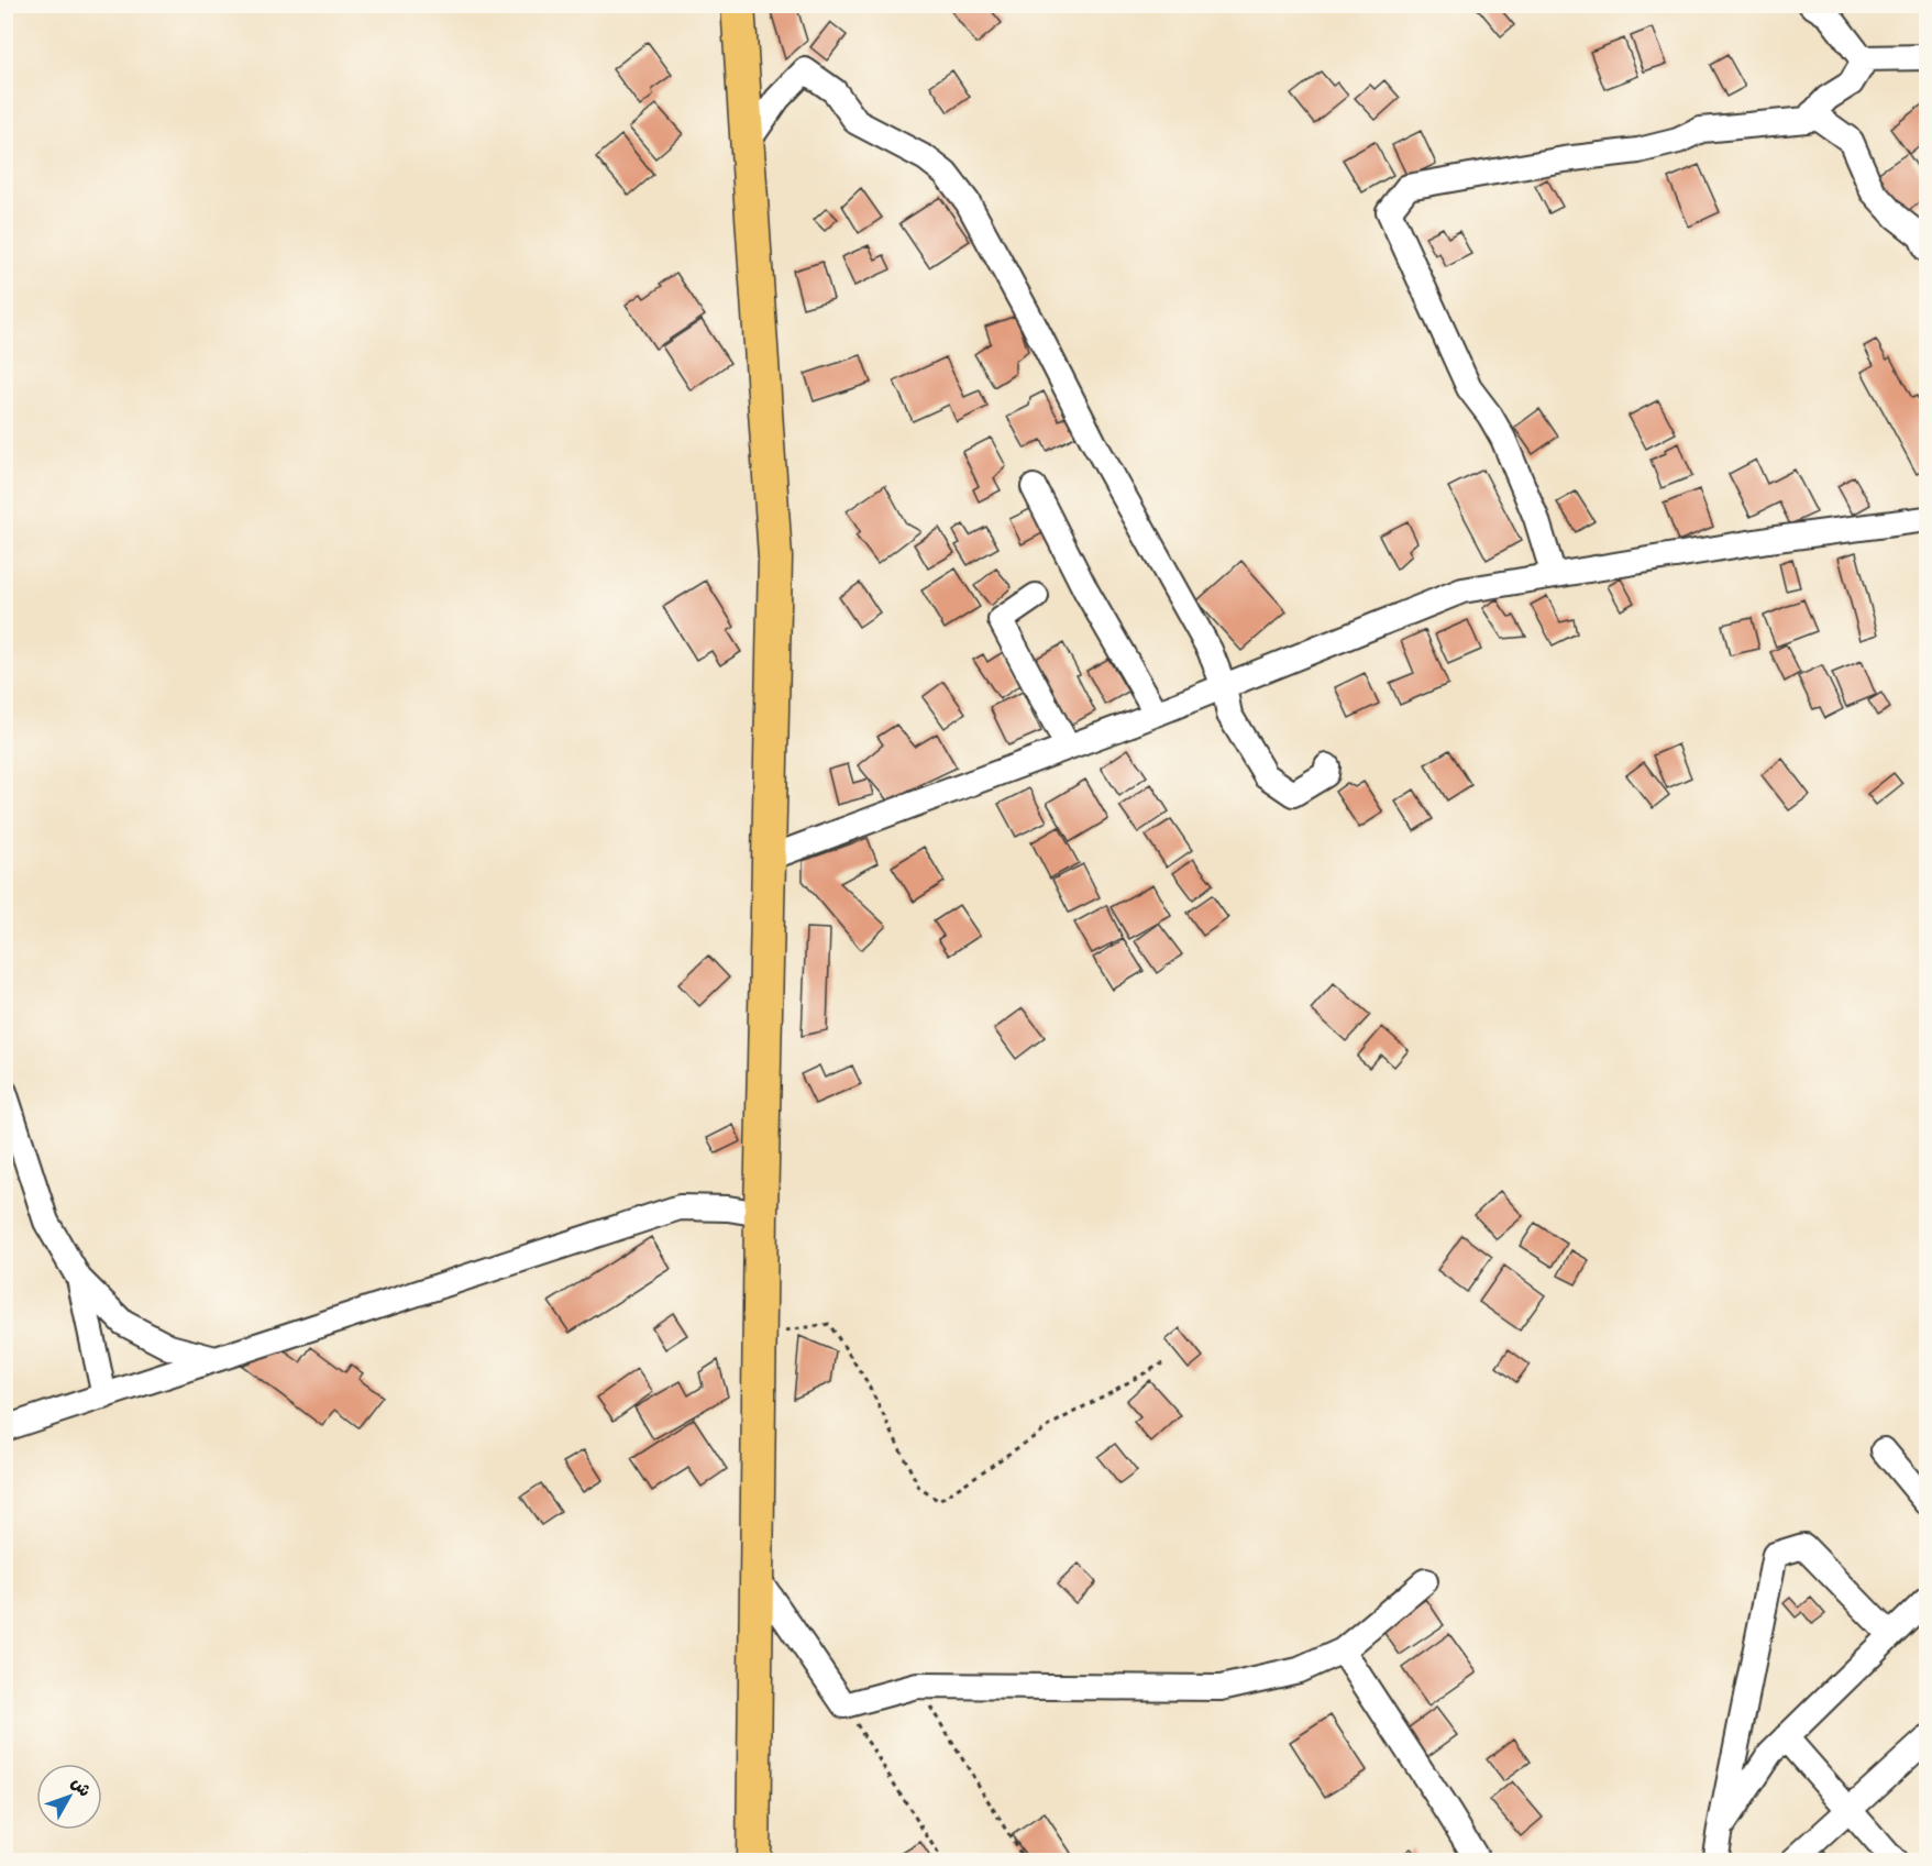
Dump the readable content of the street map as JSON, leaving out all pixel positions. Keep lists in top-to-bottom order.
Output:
{
  "north": "top right"
}
